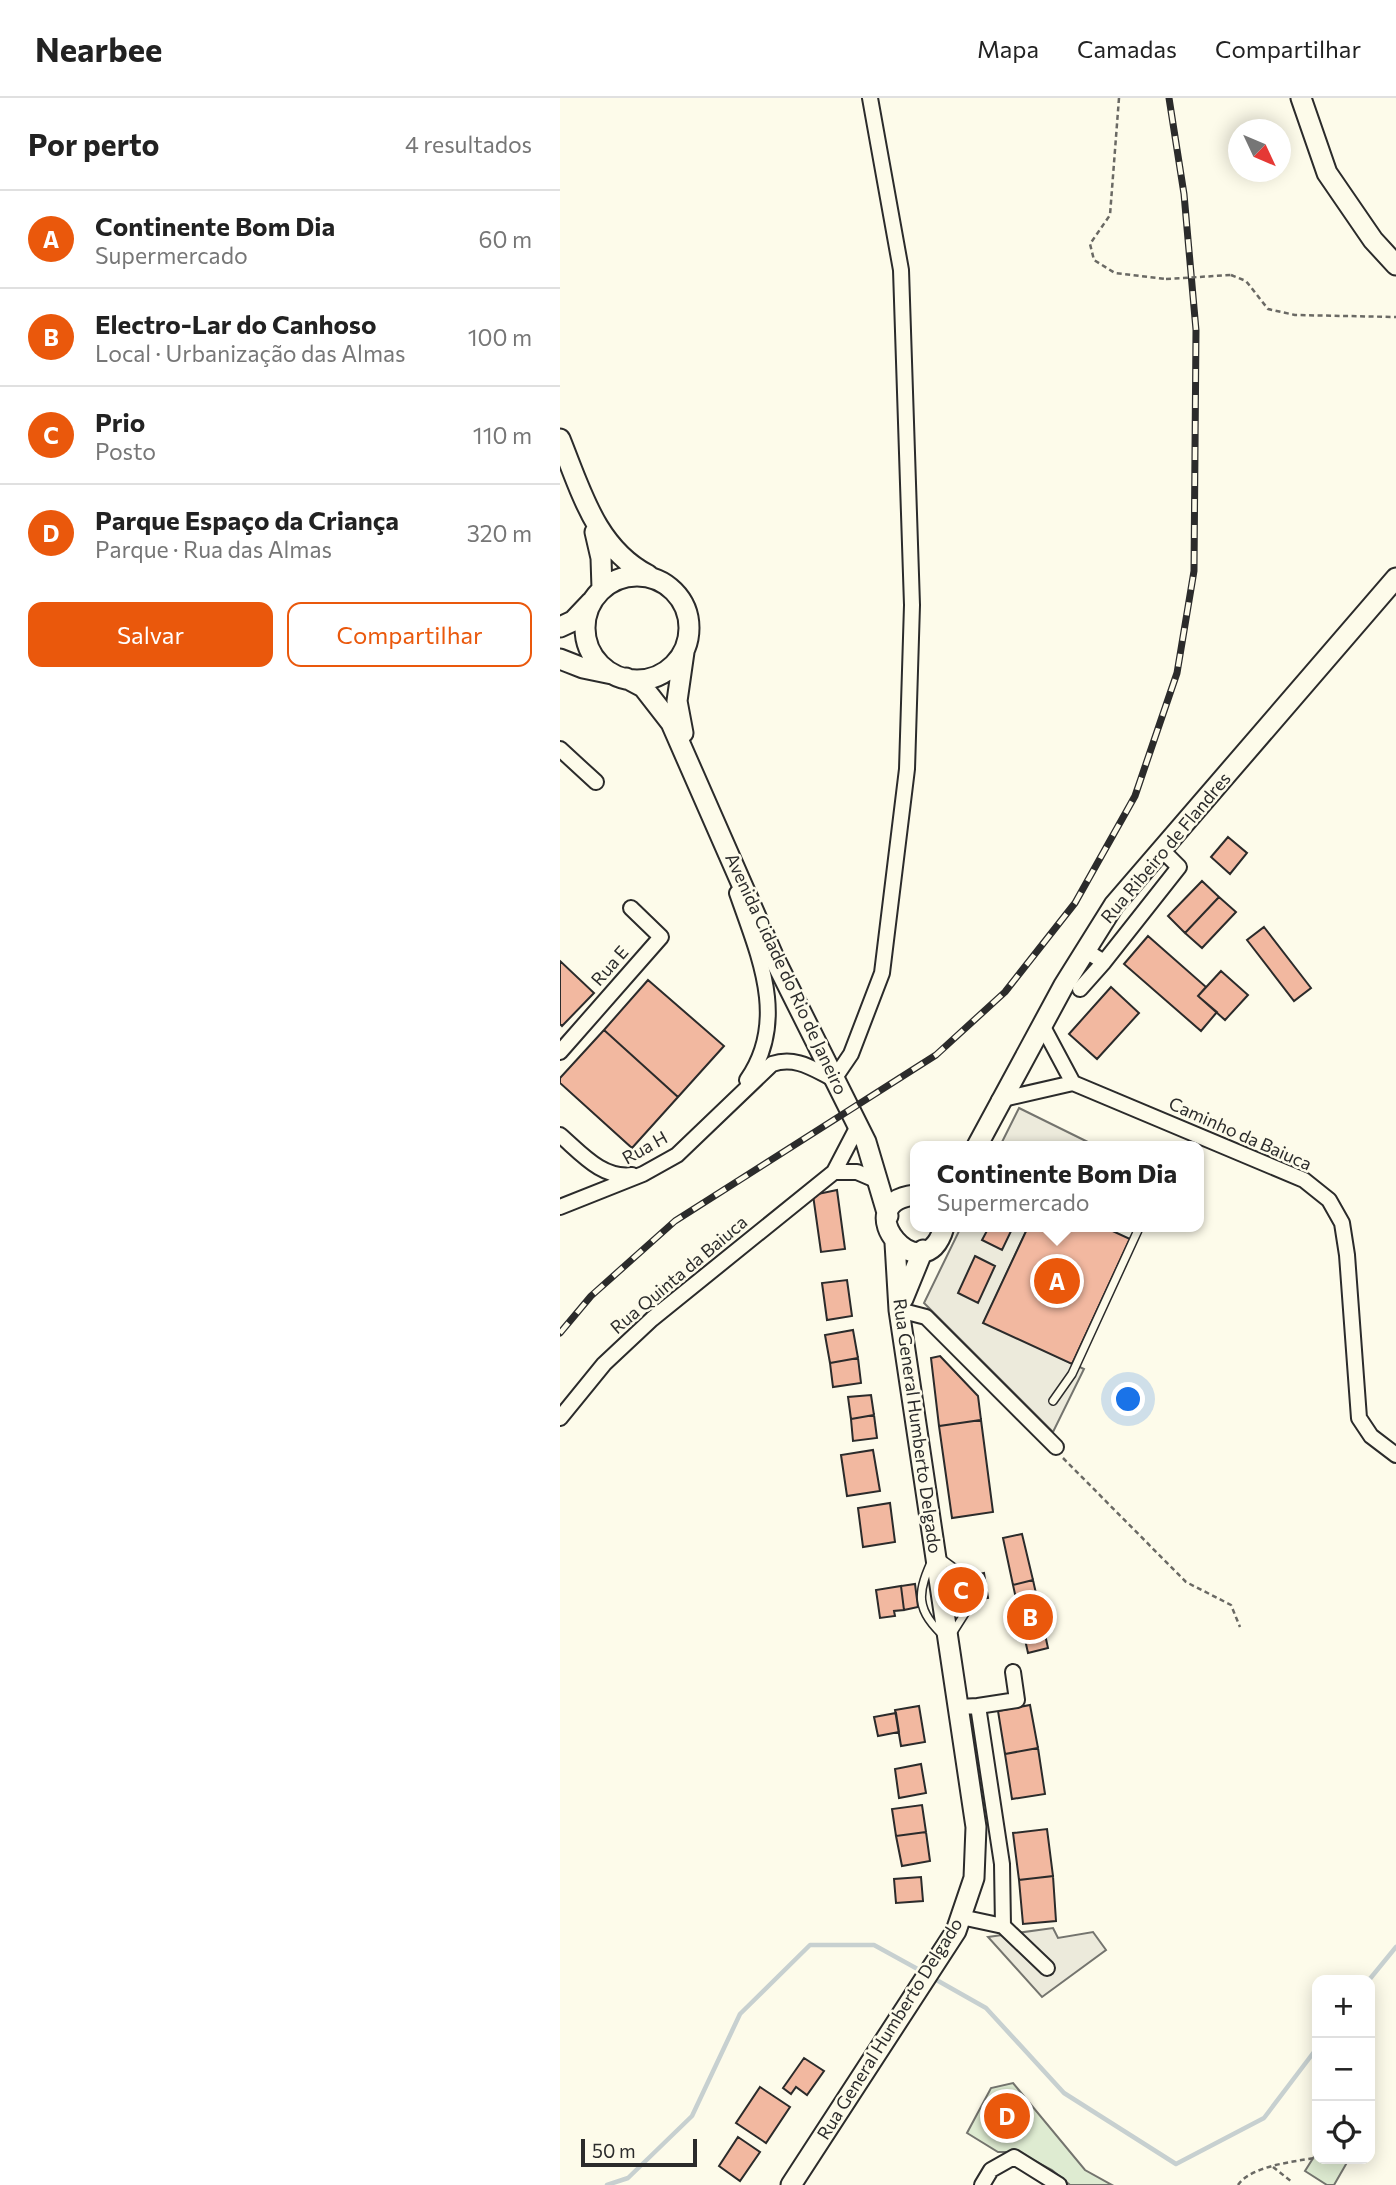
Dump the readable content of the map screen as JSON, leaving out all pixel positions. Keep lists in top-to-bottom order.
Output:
{
  "streets": {
    "main road": ["Rua Ribeiro de Flandres", "Avenida Cidade do Rio de Janeiro", "Rua General Humberto Delgado"],
    "street": [
      "Rua E",
      "Caminho da Baiuca",
      "Rua H",
      "Rua Quinta da Baiuca"
    ]
  },
  "crossings": [
    ["Avenida Cidade do Rio de Janeiro", "Rua H"],
    ["Avenida Cidade do Rio de Janeiro", "Rua Quinta da Baiuca"]
  ],
  "scale_bar": "50 m",
  "north": "bottom right",
  "page": {
    "header": "Nearbee",
    "nav": ["Mapa", "Camadas", "Compartilhar"],
    "heading": ["Por perto", "4 resultados"],
    "list": [
      {
        "mark": "A",
        "name": "Continente Bom Dia",
        "note": "Supermercado",
        "value": "60 m"
      },
      {
        "mark": "B",
        "name": "Electro-Lar do Canhoso",
        "note": "Local · Urbanização das Almas",
        "value": "100 m"
      },
      {
        "mark": "C",
        "name": "Prio",
        "note": "Posto",
        "value": "110 m"
      },
      {
        "mark": "D",
        "name": "Parque Espaço da Criança",
        "note": "Parque · Rua das Almas",
        "value": "320 m"
      }
    ],
    "buttons": ["Salvar", "Compartilhar"],
    "popup": ["Continente Bom Dia", "Supermercado"],
    "pins": [
      "A",
      "C",
      "B",
      "D"
    ],
    "map_buttons": ["+", "−"],
    "scale": "50 m"
  }
}
